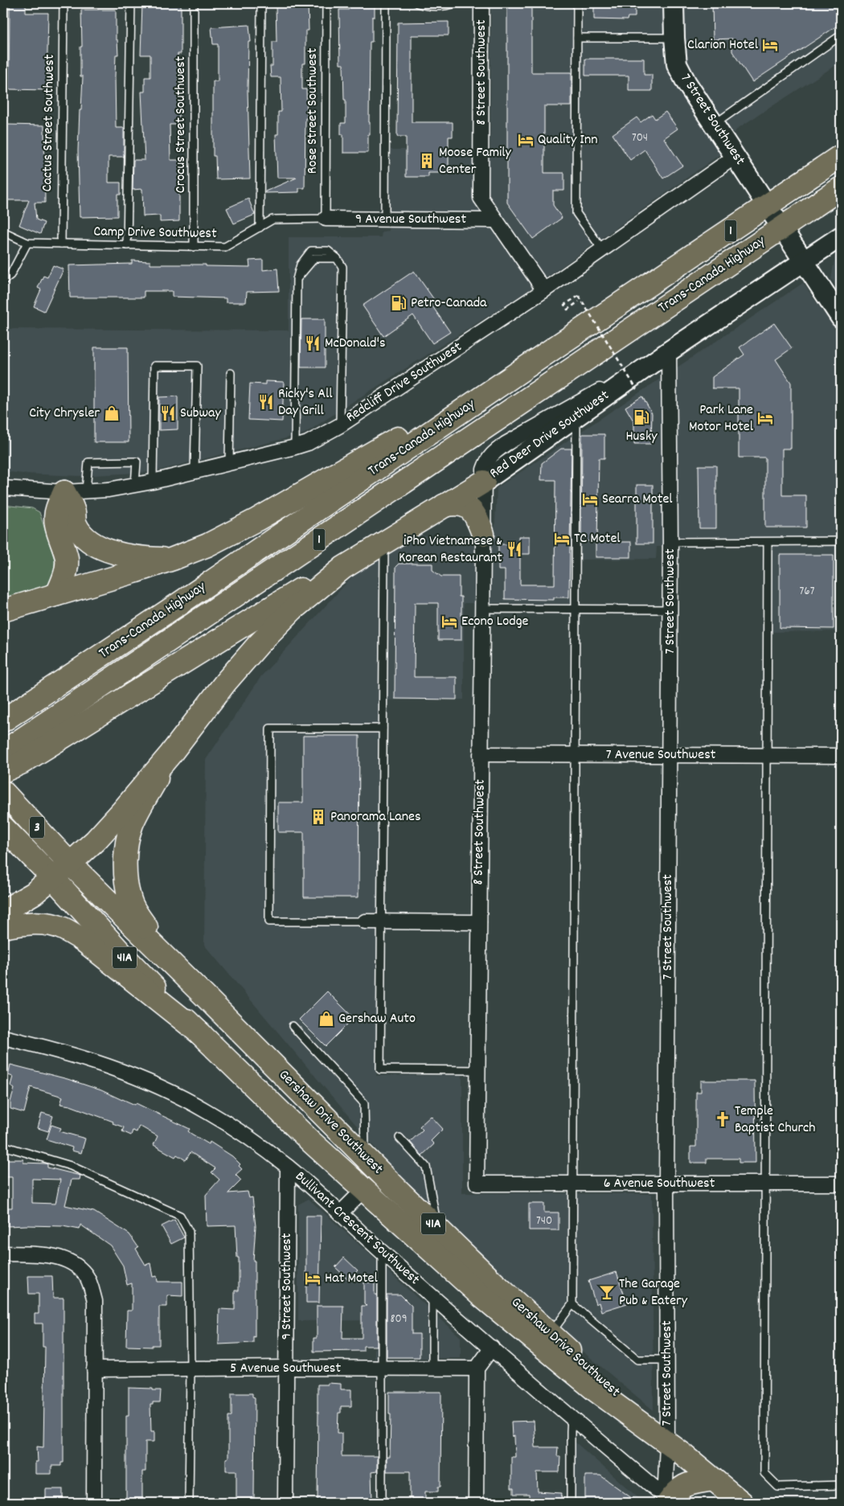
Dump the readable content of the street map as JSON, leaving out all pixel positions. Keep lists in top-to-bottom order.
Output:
{
  "streets": {
    "main road": [
      "1",
      "Trans-Canada Highway",
      "3",
      "41A",
      "Gershaw Drive Southwest"
    ],
    "street": [
      "8 Street Southwest",
      "7 Street Southwest",
      "9 Avenue Southwest",
      "Redcliff Drive Southwest",
      "Red Deer Drive Southwest",
      "7 Avenue Southwest",
      "6 Avenue Southwest",
      "Bullivant Crescent Southwest",
      "9 Street Southwest",
      "5 Avenue Southwest"
    ],
    "lane": [
      "Rose Street Southwest",
      "Cactus Street Southwest",
      "Crocus Street Southwest",
      "Camp Drive Southwest"
    ]
  },
  "crossings": [
    ["8 Street Southwest", "9 Avenue Southwest"],
    ["8 Street Southwest", "Redcliff Drive Southwest"],
    ["8 Street Southwest", "Red Deer Drive Southwest"],
    ["8 Street Southwest", "7 Avenue Southwest"],
    ["8 Street Southwest", "6 Avenue Southwest"],
    ["Rose Street Southwest", "9 Avenue Southwest"],
    ["Rose Street Southwest", "Camp Drive Southwest"],
    ["7 Street Southwest", "Trans-Canada Highway"],
    ["7 Street Southwest", "Redcliff Drive Southwest"],
    ["7 Street Southwest", "Red Deer Drive Southwest"],
    ["7 Street Southwest", "7 Avenue Southwest"],
    ["7 Street Southwest", "Gershaw Drive Southwest"],
    ["7 Street Southwest", "6 Avenue Southwest"],
    ["7 Street Southwest", "Bullivant Crescent Southwest"],
    ["Cactus Street Southwest", "Camp Drive Southwest"],
    ["Crocus Street Southwest", "Camp Drive Southwest"],
    ["9 Avenue Southwest", "Camp Drive Southwest"],
    ["Bullivant Crescent Southwest", "9 Street Southwest"],
    ["9 Street Southwest", "5 Avenue Southwest"]
  ],
  "places": {
    "hotel": [
      "Clarion Hotel",
      "Quality Inn",
      "Park Lane Motor Hotel",
      "Searra Motel",
      "TC Motel",
      "Econo Lodge",
      "Hat Motel"
    ],
    "building": ["Moose Family Center", "Panorama Lanes"],
    "fuel station": ["Petro-Canada", "Husky"],
    "restaurant": [
      "McDonald's",
      "Ricky's All Day Grill",
      "Subway",
      "iPho Vietnamese & Korean Restaurant"
    ],
    "shop": ["City Chrysler", "Gershaw Auto"],
    "church": ["Temple Baptist Church"],
    "bar": ["The Garage Pub & Eatery"]
  },
  "house_numbers": [
    "704",
    "767",
    "740",
    "809"
  ]
}
